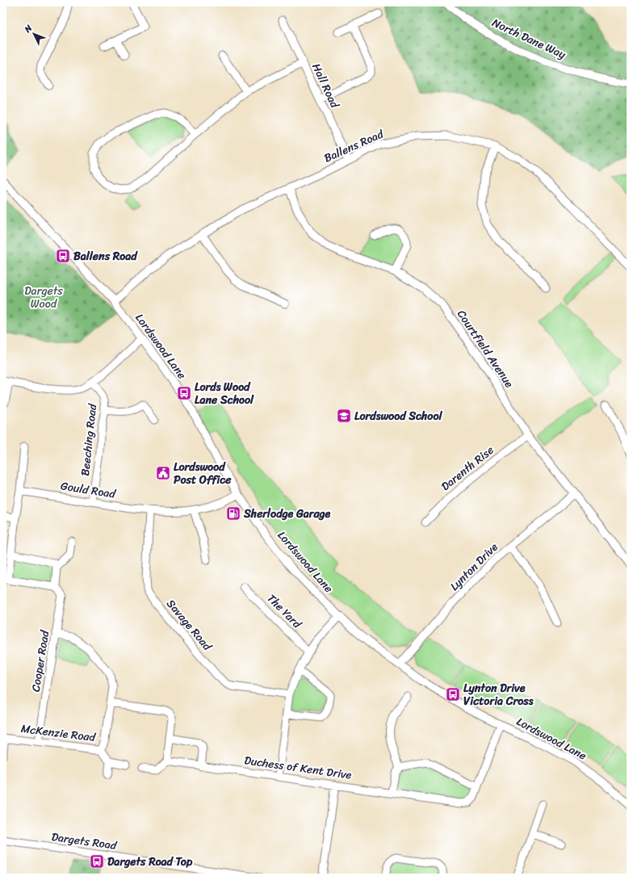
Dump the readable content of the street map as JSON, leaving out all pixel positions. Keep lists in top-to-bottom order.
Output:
{
  "streets": {
    "street": [
      "North Dane Way",
      "Hall Road",
      "Ballens Road",
      "Lordswood Lane",
      "Courtfield Avenue",
      "Beeching Road",
      "Darenth Rise",
      "Gould Road",
      "Lynton Drive",
      "The Yard",
      "Savage Road",
      "Cooper Road",
      "McKenzie Road",
      "Duchess of Kent Drive",
      "Dargets Road"
    ]
  },
  "crossings": [
    ["Hall Road", "Ballens Road"],
    ["Ballens Road", "Lordswood Lane"],
    ["Ballens Road", "Courtfield Avenue"],
    ["Lordswood Lane", "Gould Road"],
    ["Lordswood Lane", "Lynton Drive"],
    ["Lordswood Lane", "Duchess of Kent Drive"],
    ["Courtfield Avenue", "Darenth Rise"],
    ["Courtfield Avenue", "Lynton Drive"],
    ["Beeching Road", "Gould Road"],
    ["Gould Road", "Savage Road"],
    ["Cooper Road", "McKenzie Road"]
  ],
  "parks": ["Dargets Wood"],
  "places": {
    "bus stop": [
      "Ballens Road",
      "Lords Wood Lane School",
      "Lynton Drive Victoria Cross",
      "Dargets Road Top"
    ],
    "school or university": ["Lordswood School"],
    "public building": ["Lordswood Post Office"],
    "fuel station": ["Sherlodge Garage"]
  },
  "north": "top left"
}
